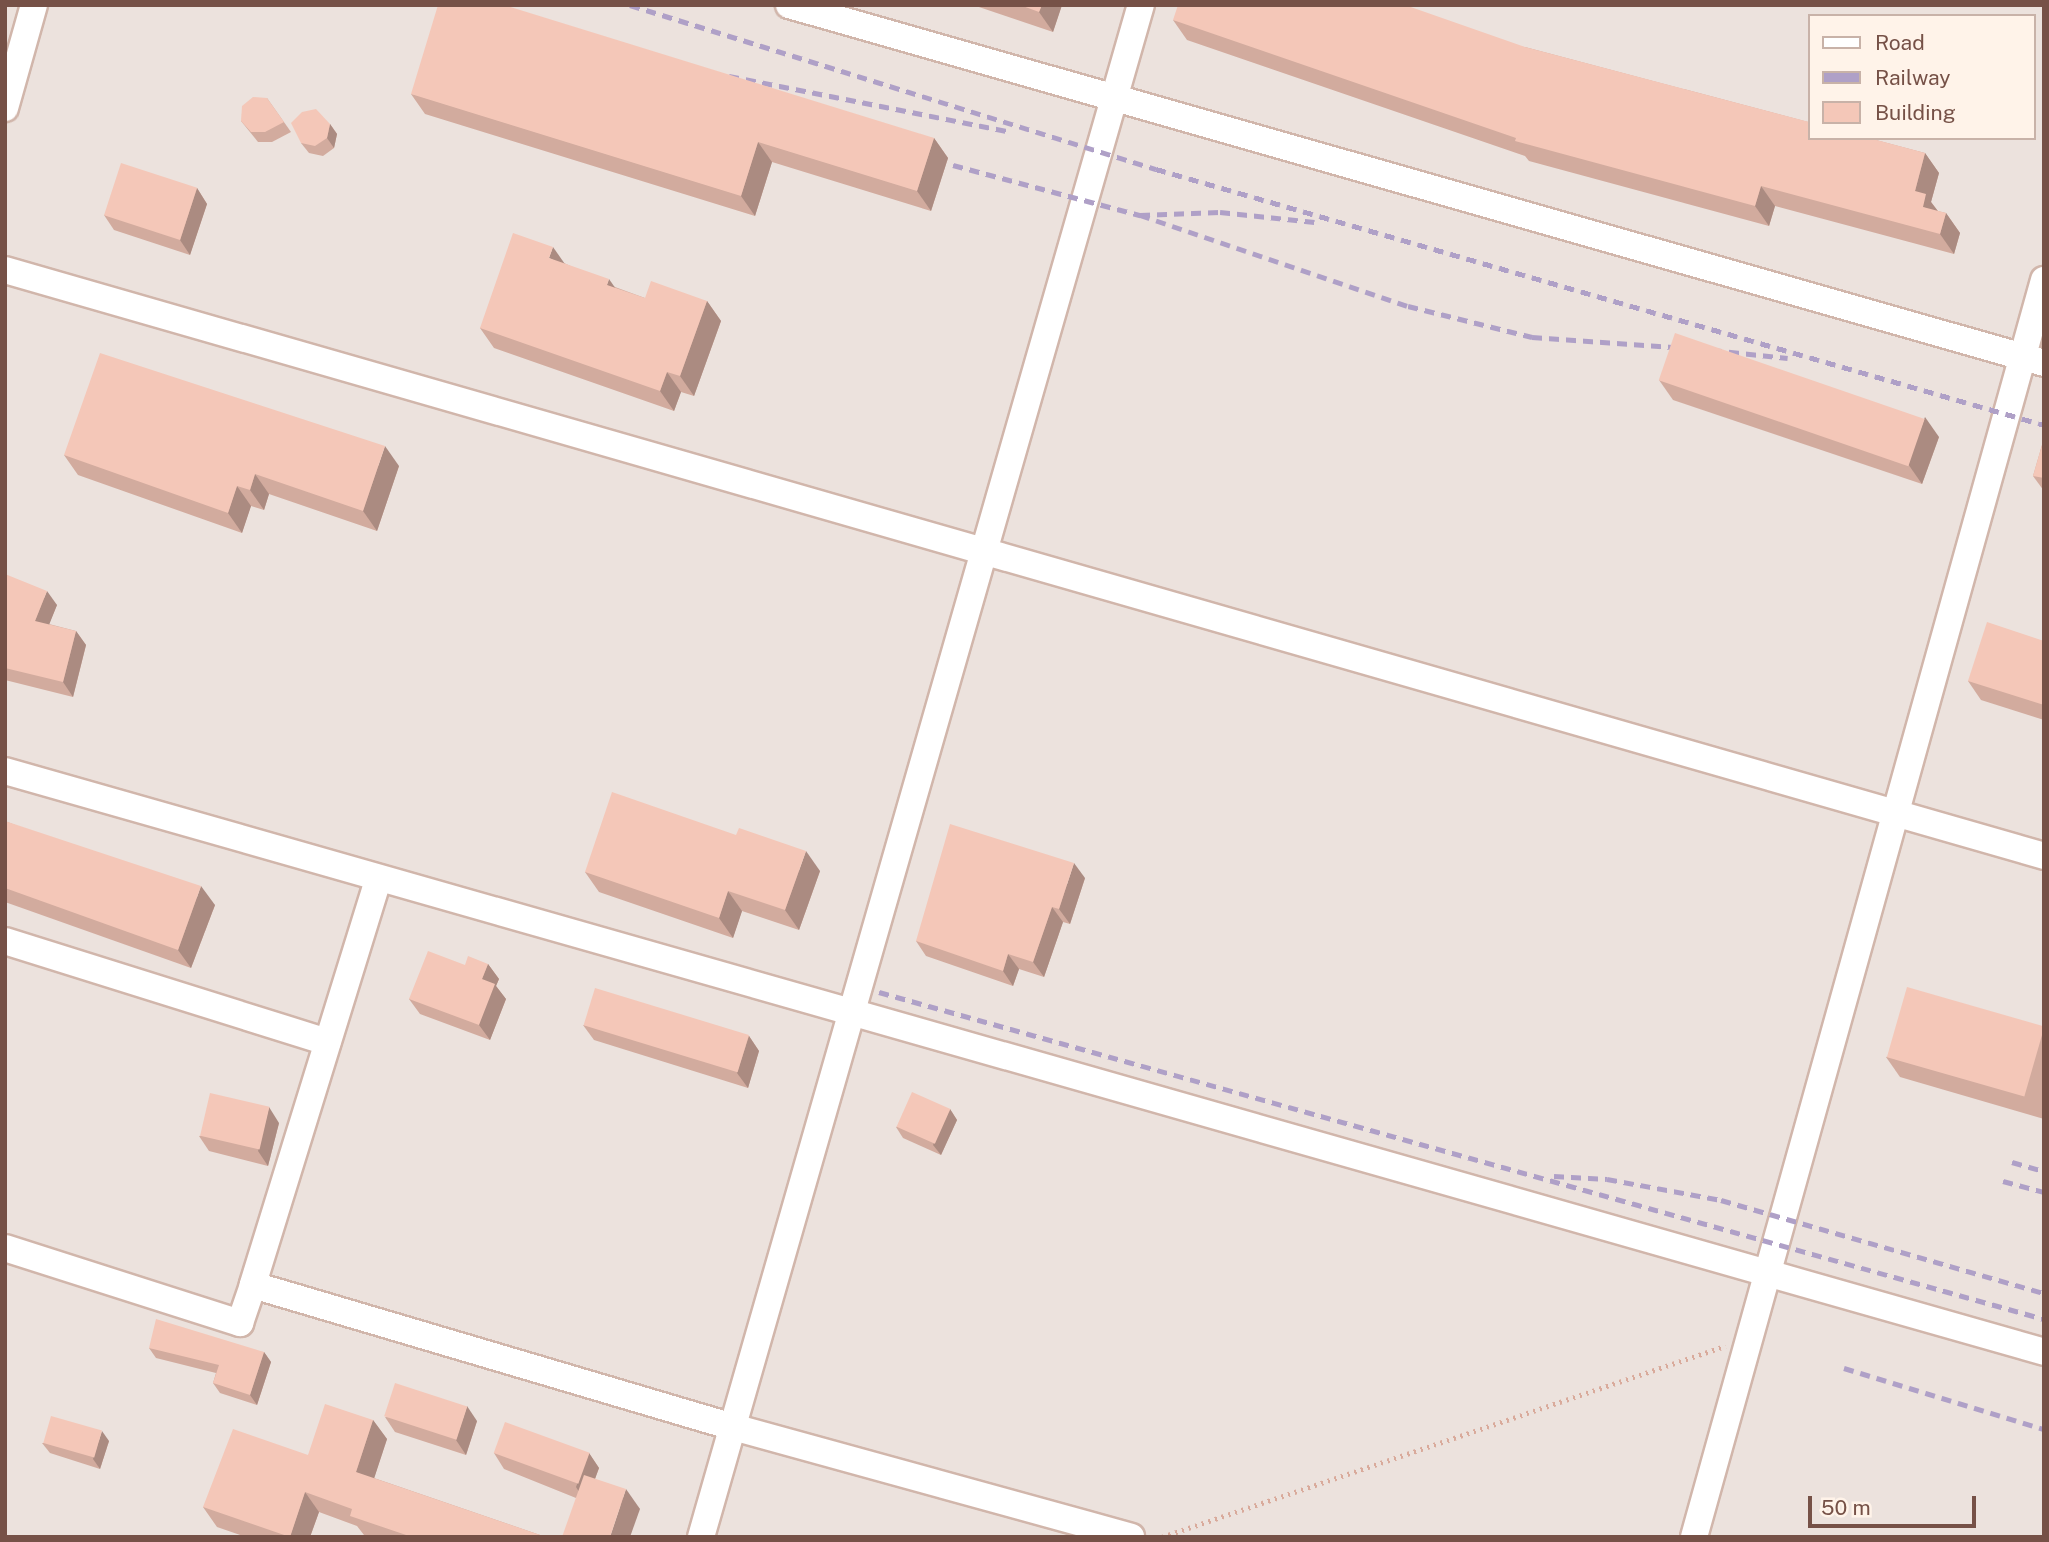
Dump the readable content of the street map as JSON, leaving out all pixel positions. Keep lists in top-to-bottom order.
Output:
{
  "legend": ["Road", "Railway", "Building"],
  "scale_bar": "50 m"
}
